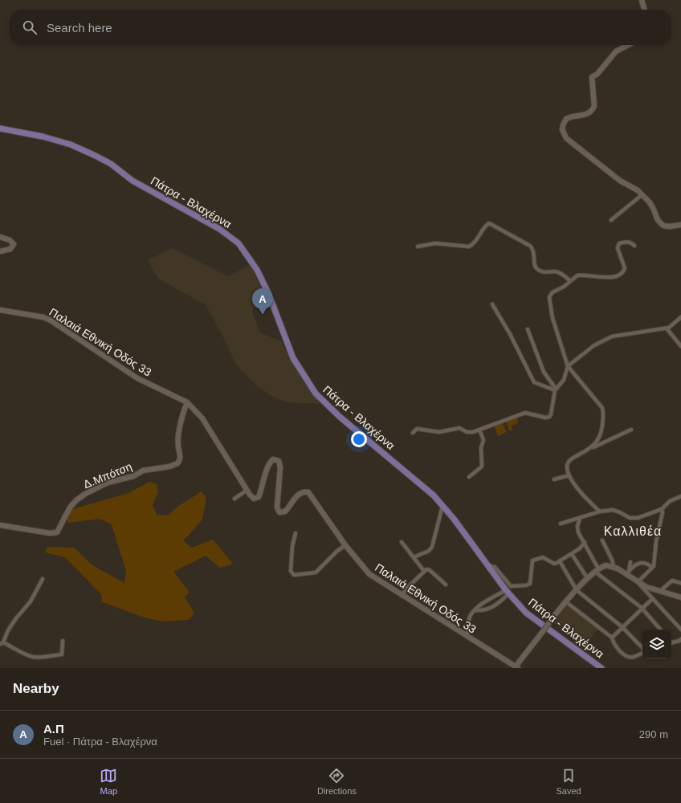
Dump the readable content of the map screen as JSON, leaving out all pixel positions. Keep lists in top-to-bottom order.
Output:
{
  "streets": {
    "main road": ["Πάτρα - Βλαχέρνα"],
    "street": ["Παλαιά Εθνική Οδός 33", "Δ.Μπότση"]
  },
  "crossings": [
    ["Παλαιά Εθνική Οδός 33", "Δ.Μπότση"]
  ],
  "districts": ["Καλλιθέα"],
  "page": {
    "search": "Search here",
    "pins": "A",
    "heading": "Nearby",
    "list": [
      {
        "mark": "A",
        "name": "Α.Π",
        "note": "Fuel · Πάτρα - Βλαχέρνα",
        "value": "290 m"
      }
    ],
    "nav": ["Map", "Directions", "Saved"]
  }
}
